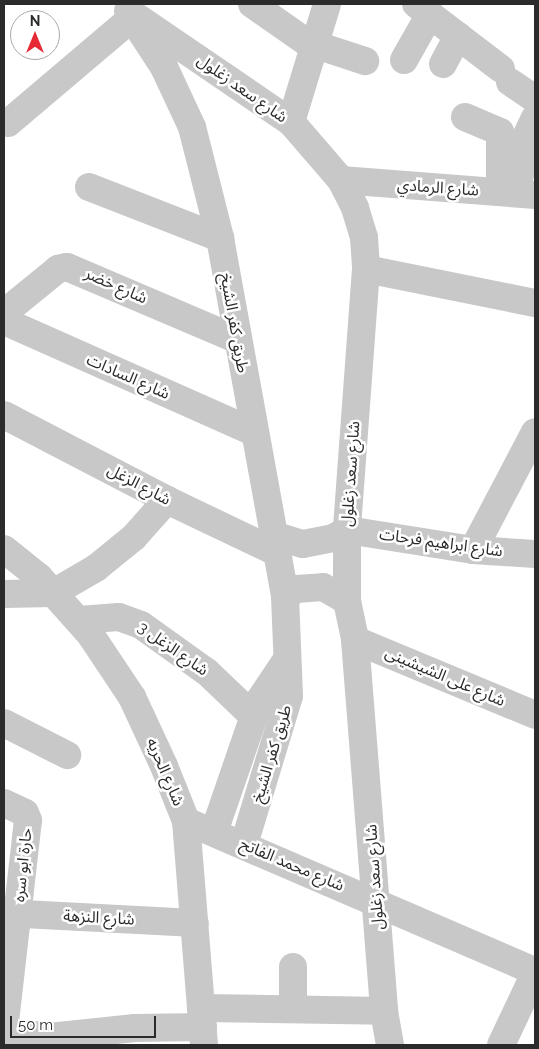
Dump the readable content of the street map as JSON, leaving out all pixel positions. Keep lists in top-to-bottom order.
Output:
{
  "streets": {
    "street": [
      "شارع سعد زغلول",
      "شارع الرمادي",
      "شارع خضر",
      "طريق كفر الشيخ",
      "شارع السادات",
      "شارع الزغل",
      "شارع ابراهيم فرحات",
      "شارع الزغل 3",
      "شارع على الشيشينى",
      "شارع الحريه",
      "حارة ابو سره",
      "شارع محمد الفاتح",
      "شارع النزهة"
    ]
  },
  "crossings": [
    ["شارع سعد زغلول", "شارع الرمادي"],
    ["شارع سعد زغلول", "طريق كفر الشيخ"],
    ["شارع سعد زغلول", "شارع الزغل"],
    ["شارع سعد زغلول", "شارع ابراهيم فرحات"],
    ["شارع سعد زغلول", "شارع على الشيشينى"],
    ["شارع سعد زغلول", "شارع محمد الفاتح"],
    ["شارع خضر", "طريق كفر الشيخ"],
    ["طريق كفر الشيخ", "شارع السادات"],
    ["طريق كفر الشيخ", "شارع الزغل"],
    ["طريق كفر الشيخ", "شارع الزغل 3"],
    ["طريق كفر الشيخ", "شارع محمد الفاتح"],
    ["شارع الزغل", "شارع ابراهيم فرحات"],
    ["شارع الزغل 3", "شارع الحريه"],
    ["شارع الحريه", "شارع محمد الفاتح"],
    ["شارع الحريه", "شارع النزهة"],
    ["حارة ابو سره", "شارع النزهة"]
  ],
  "scale_bar": "50 m",
  "north": "top"
}
